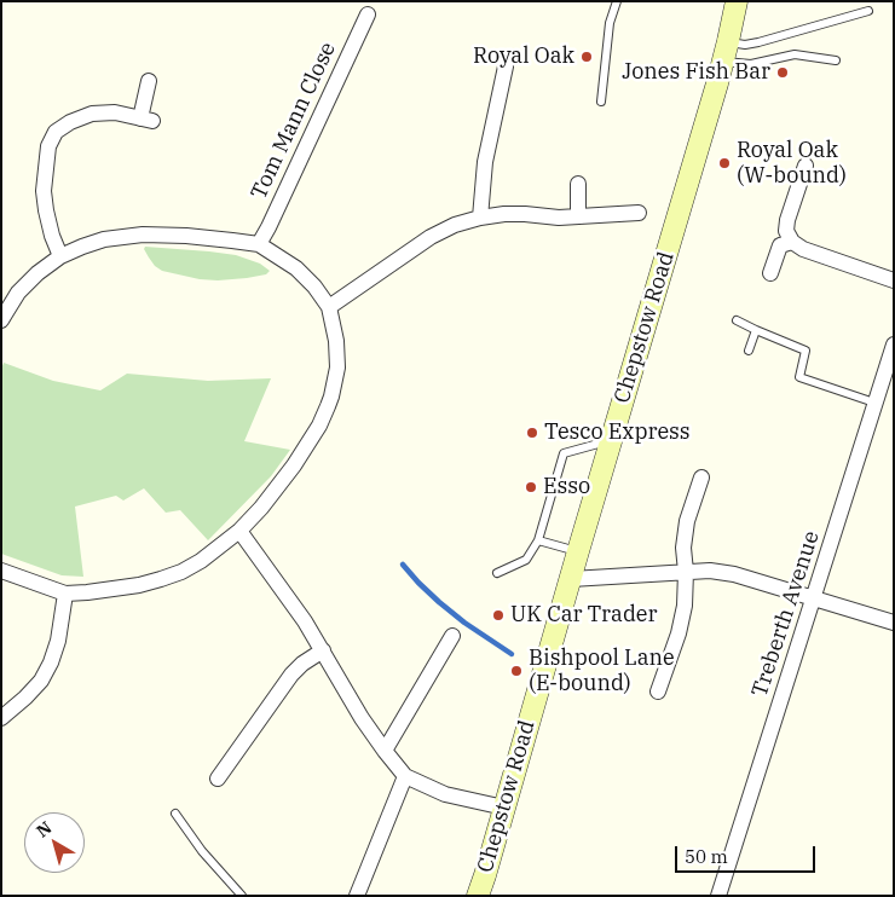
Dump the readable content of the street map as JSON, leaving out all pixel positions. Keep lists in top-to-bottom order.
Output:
{
  "streets": {
    "main road": ["Chepstow Road"],
    "street": ["Tom Mann Close", "Treberth Avenue"]
  },
  "places": [
    "Royal Oak",
    "Jones Fish Bar",
    "Royal Oak (W-bound)",
    "Tesco Express",
    "Esso",
    "UK Car Trader",
    "Bishpool Lane (E-bound)"
  ],
  "scale_bar": "50 m",
  "north": "top left"
}
